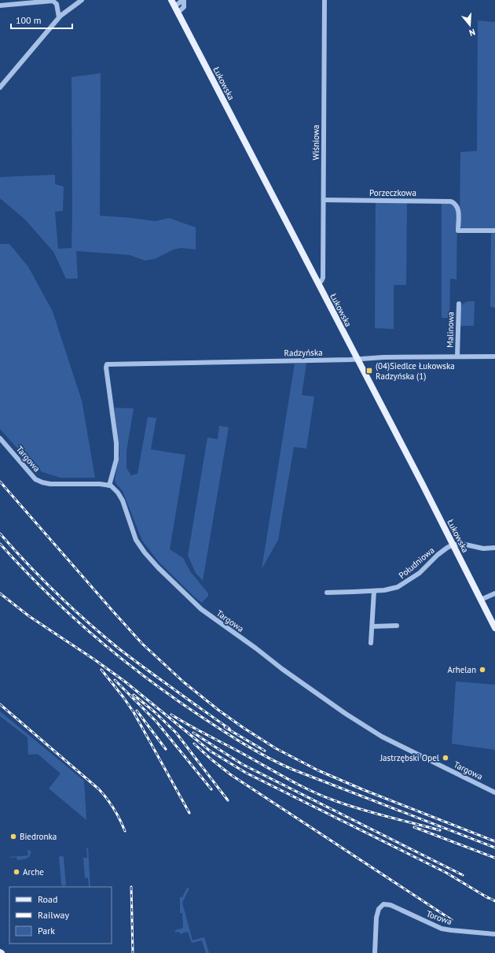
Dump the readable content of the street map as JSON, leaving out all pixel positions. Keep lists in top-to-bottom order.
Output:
{
  "streets": {
    "main road": ["Łukowska"],
    "street": [
      "Wiśniowa",
      "Porzeczkowa",
      "Malinowa",
      "Radzyńska",
      "Targowa",
      "Południowa",
      "Torowa"
    ]
  },
  "crossings": [
    ["Łukowska", "Wiśniowa"],
    ["Łukowska", "Radzyńska"],
    ["Łukowska", "Południowa"],
    ["Wiśniowa", "Porzeczkowa"],
    ["Malinowa", "Radzyńska"],
    ["Radzyńska", "Targowa"]
  ],
  "places": {
    "transit": ["(04)Siedlce Łukowska Radzyńska (1)"],
    "other": [
      "Arhelan",
      "Jastrzębski Opel",
      "Biedronka",
      "Arche"
    ]
  },
  "legend": ["Road", "Railway", "Park"],
  "scale_bar": "100 m",
  "north": "bottom"
}
